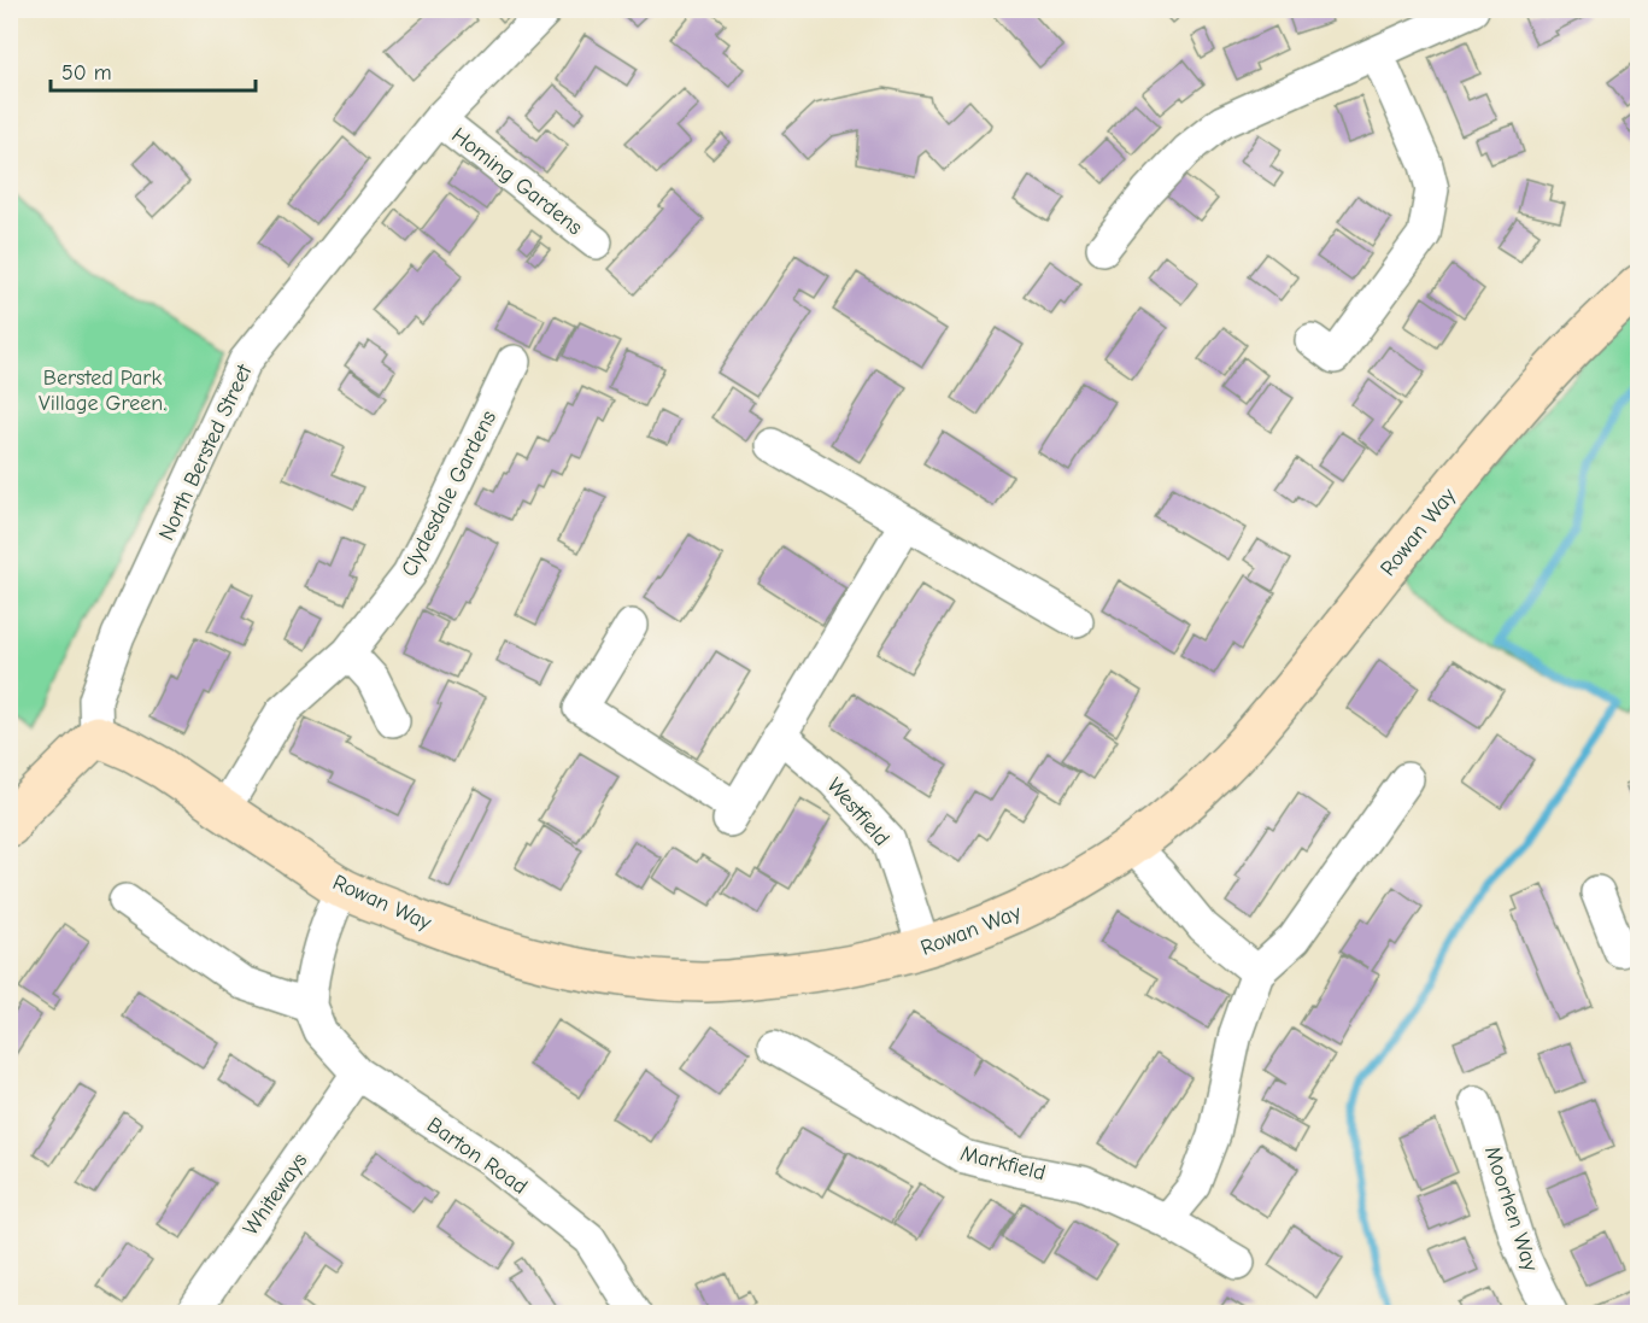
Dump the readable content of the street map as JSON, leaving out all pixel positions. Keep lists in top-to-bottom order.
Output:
{
  "streets": {
    "street": [
      "Homing Gardens",
      "North Bersted Street",
      "Clydesdale Gardens",
      "Rowan Way",
      "Westfield",
      "Barton Road",
      "Markfield",
      "Whiteways",
      "Moorhen Way"
    ]
  },
  "crossings": [
    ["Homing Gardens", "North Bersted Street"],
    ["North Bersted Street", "Rowan Way"],
    ["Clydesdale Gardens", "Rowan Way"],
    ["Rowan Way", "Westfield"],
    ["Barton Road", "Whiteways"]
  ],
  "parks": ["Bersted Park Village Green."],
  "scale_bar": "50 m"
}
